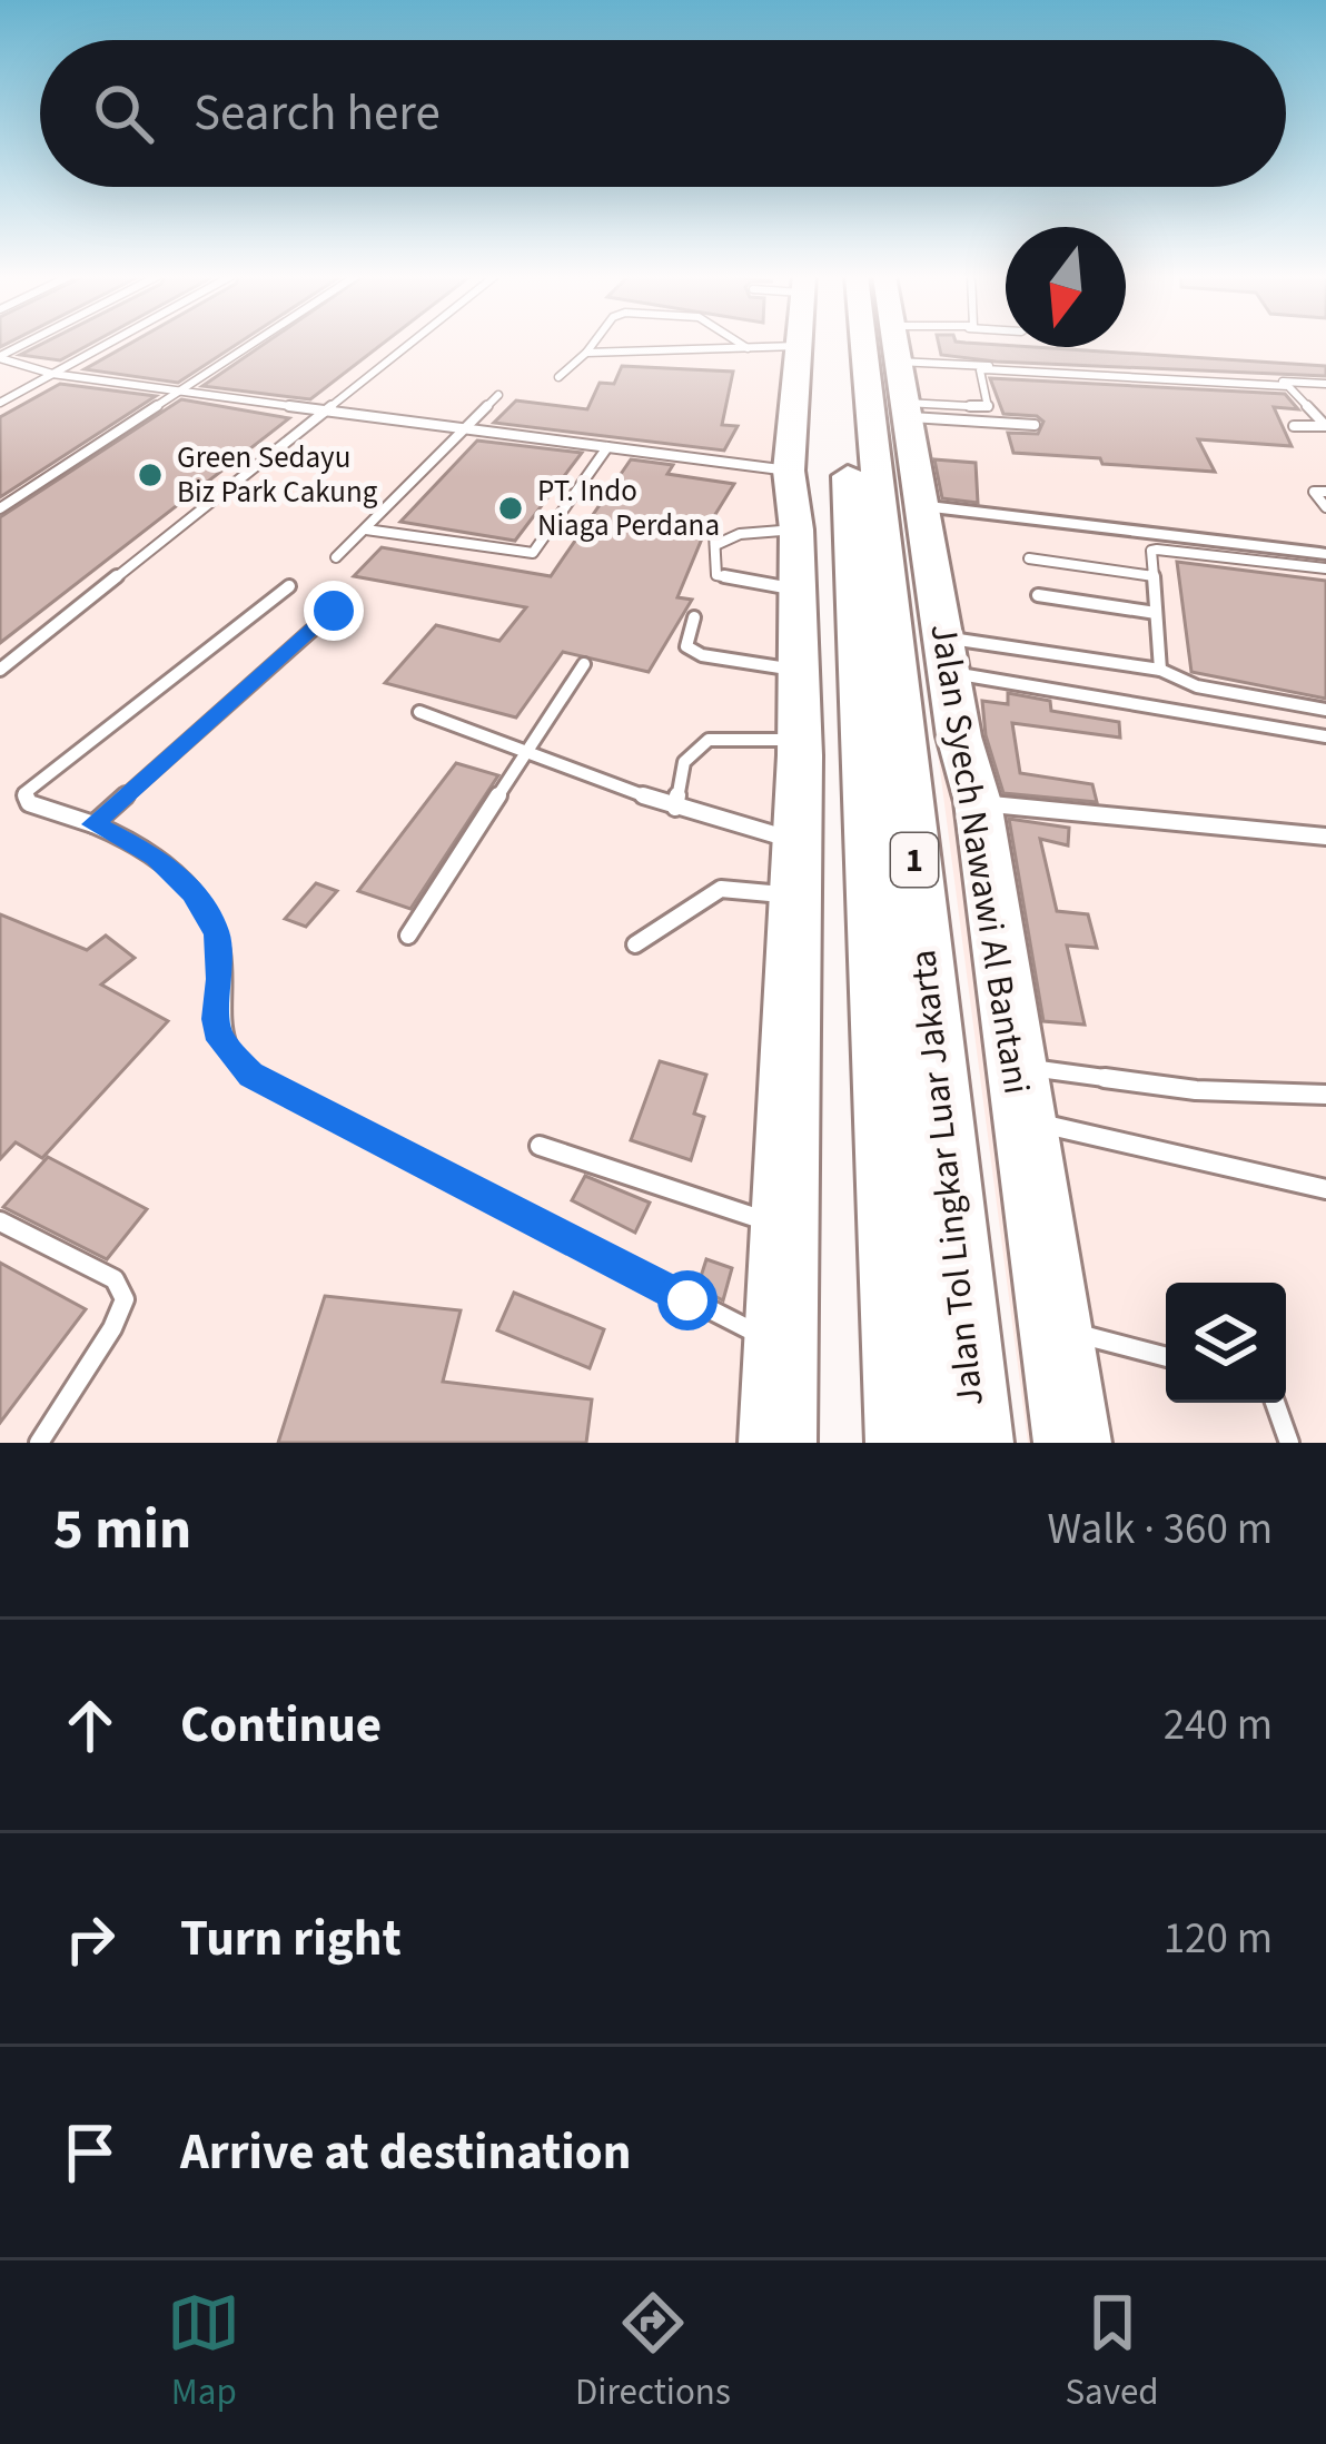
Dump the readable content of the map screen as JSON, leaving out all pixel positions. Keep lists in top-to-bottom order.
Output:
{
  "streets": {
    "highway": ["Jalan Syech Nawawi Al Bantani", "1", "Jalan Tol Lingkar Luar Jakarta"]
  },
  "places": ["Green Sedayu Biz Park Cakung", "PT. Indo Niaga Perdana"],
  "north": "bottom",
  "page": {
    "search": "Search here",
    "heading": ["5 min", "Walk · 360 m"],
    "list": [
      ["Continue", "240 m"],
      ["Turn right", "120 m"],
      "Arrive at destination"
    ],
    "nav": ["Map", "Directions", "Saved"]
  }
}
